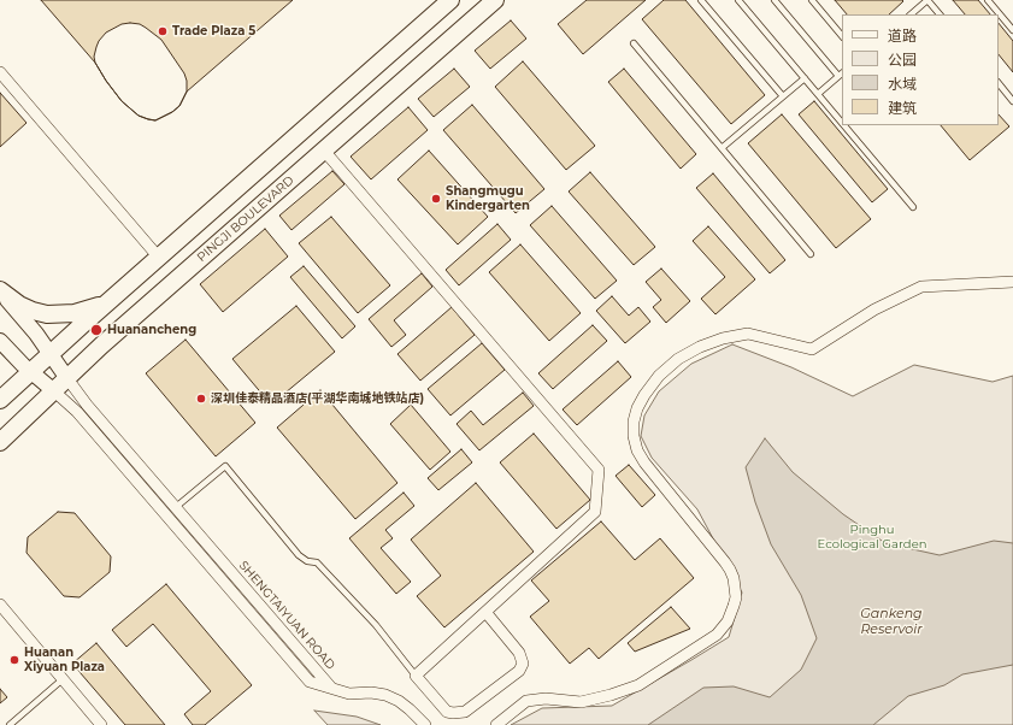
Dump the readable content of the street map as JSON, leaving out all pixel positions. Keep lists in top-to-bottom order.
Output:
{
  "streets": {
    "main road": ["PINGJI BOULEVARD"],
    "street": ["SHENGTAIYUAN ROAD"]
  },
  "crossings": [
    ["PINGJI BOULEVARD", "SHENGTAIYUAN ROAD"]
  ],
  "water": ["Gankeng Reservoir"],
  "parks": ["Pinghu Ecological Garden"],
  "places": [
    "Trade Plaza 5",
    "Shangmugu Kindergarten",
    "Huanancheng",
    "深圳佳泰精品酒店(平湖华南城地铁站店)",
    "Huanan Xiyuan Plaza"
  ],
  "legend": [
    "道路",
    "公园",
    "水域",
    "建筑"
  ]
}
